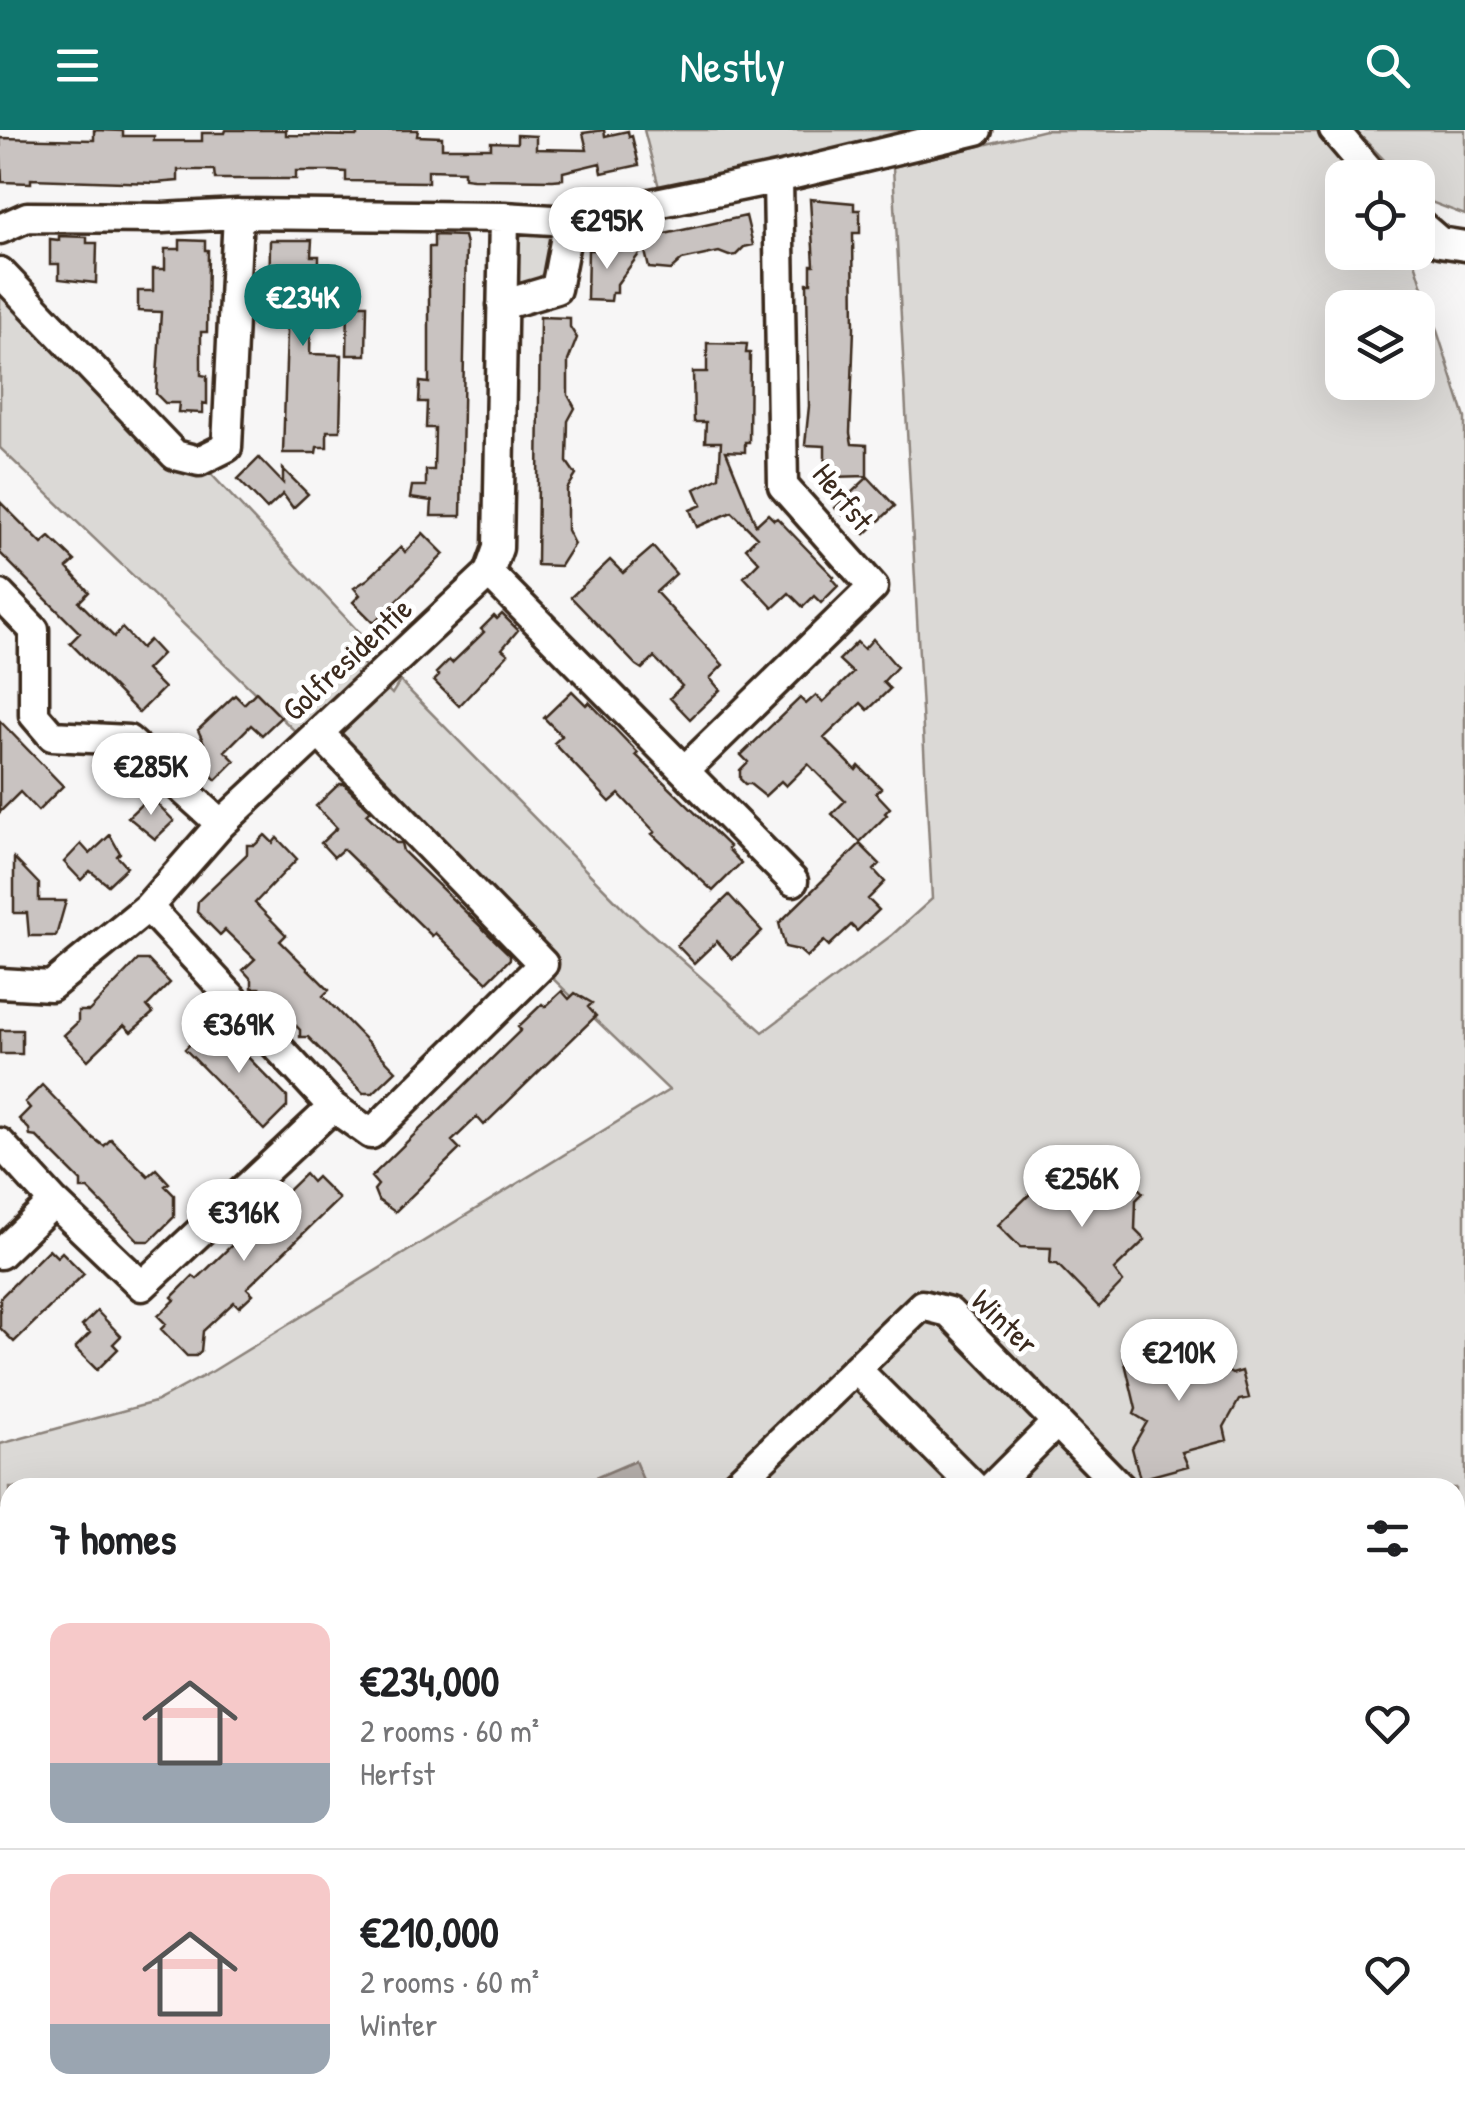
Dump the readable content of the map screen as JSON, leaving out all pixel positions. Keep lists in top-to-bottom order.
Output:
{
  "streets": {
    "street": ["Herfst", "Golfresidentie", "Winter"]
  },
  "page": {
    "header": "Nestly",
    "price": [
      "€295K",
      "€234K",
      "€285K",
      "€369K",
      "€256K",
      "€316K",
      "€210K"
    ],
    "heading": "7 homes",
    "list": [
      {
        "name": "€234,000",
        "note": "2 rooms · 60 m² · Herfst"
      },
      {
        "name": "€210,000",
        "note": "2 rooms · 60 m² · Winter"
      }
    ]
  }
}
